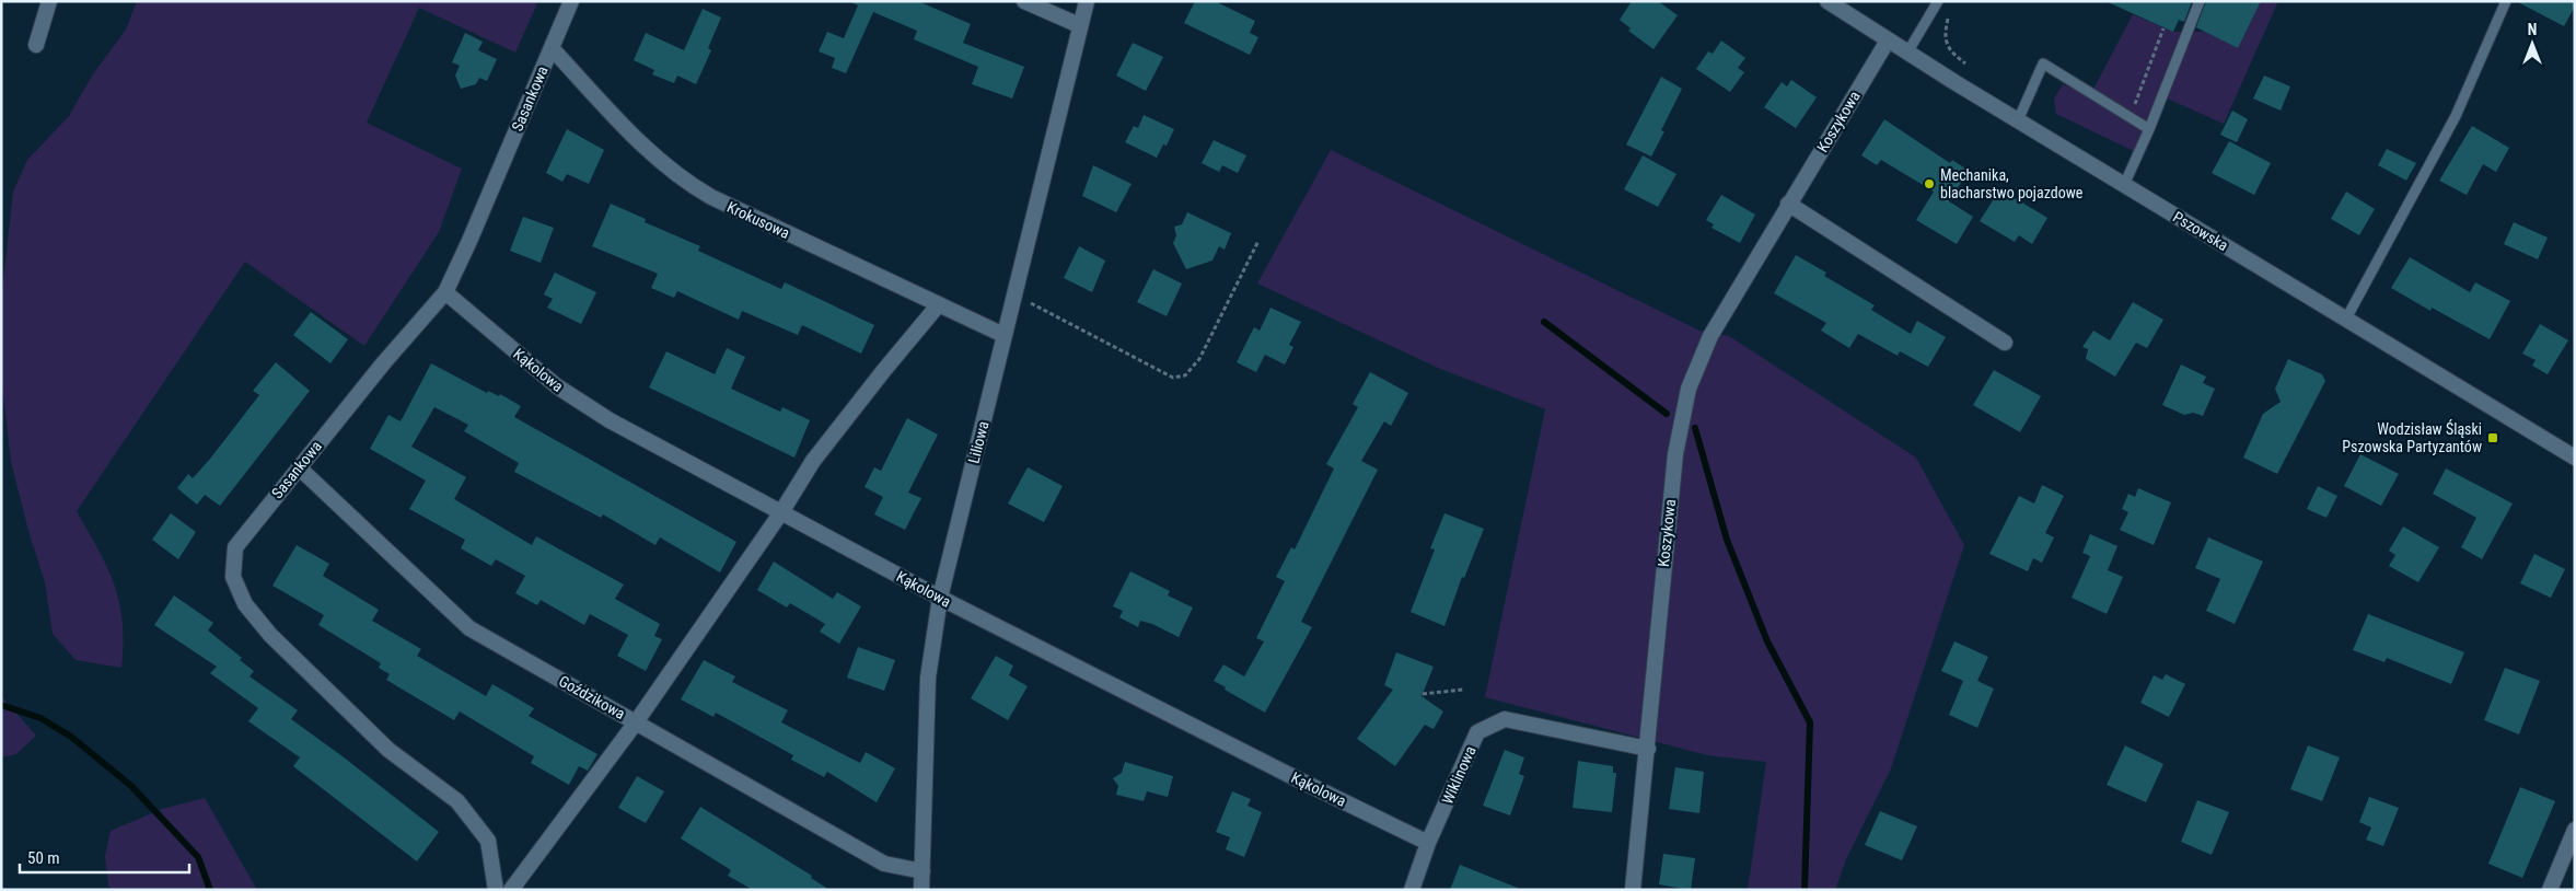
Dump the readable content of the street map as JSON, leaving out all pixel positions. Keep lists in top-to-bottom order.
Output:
{
  "streets": {
    "street": [
      "Sasankowa",
      "Koszykowa",
      "Krokusowa",
      "Pszowska",
      "Kąkolowa",
      "Liliowa",
      "Goździkowa",
      "Wiklinowa"
    ]
  },
  "crossings": [
    ["Sasankowa", "Krokusowa"],
    ["Sasankowa", "Kąkolowa"],
    ["Sasankowa", "Goździkowa"],
    ["Koszykowa", "Pszowska"],
    ["Koszykowa", "Wiklinowa"],
    ["Krokusowa", "Liliowa"],
    ["Kąkolowa", "Liliowa"],
    ["Kąkolowa", "Wiklinowa"],
    ["Liliowa", "Goździkowa"]
  ],
  "places": {
    "other": ["Mechanika, blacharstwo pojazdowe"],
    "transit": ["Wodzisław Śląski Pszowska Partyzantów"]
  },
  "scale_bar": "50 m",
  "north": "top"
}
